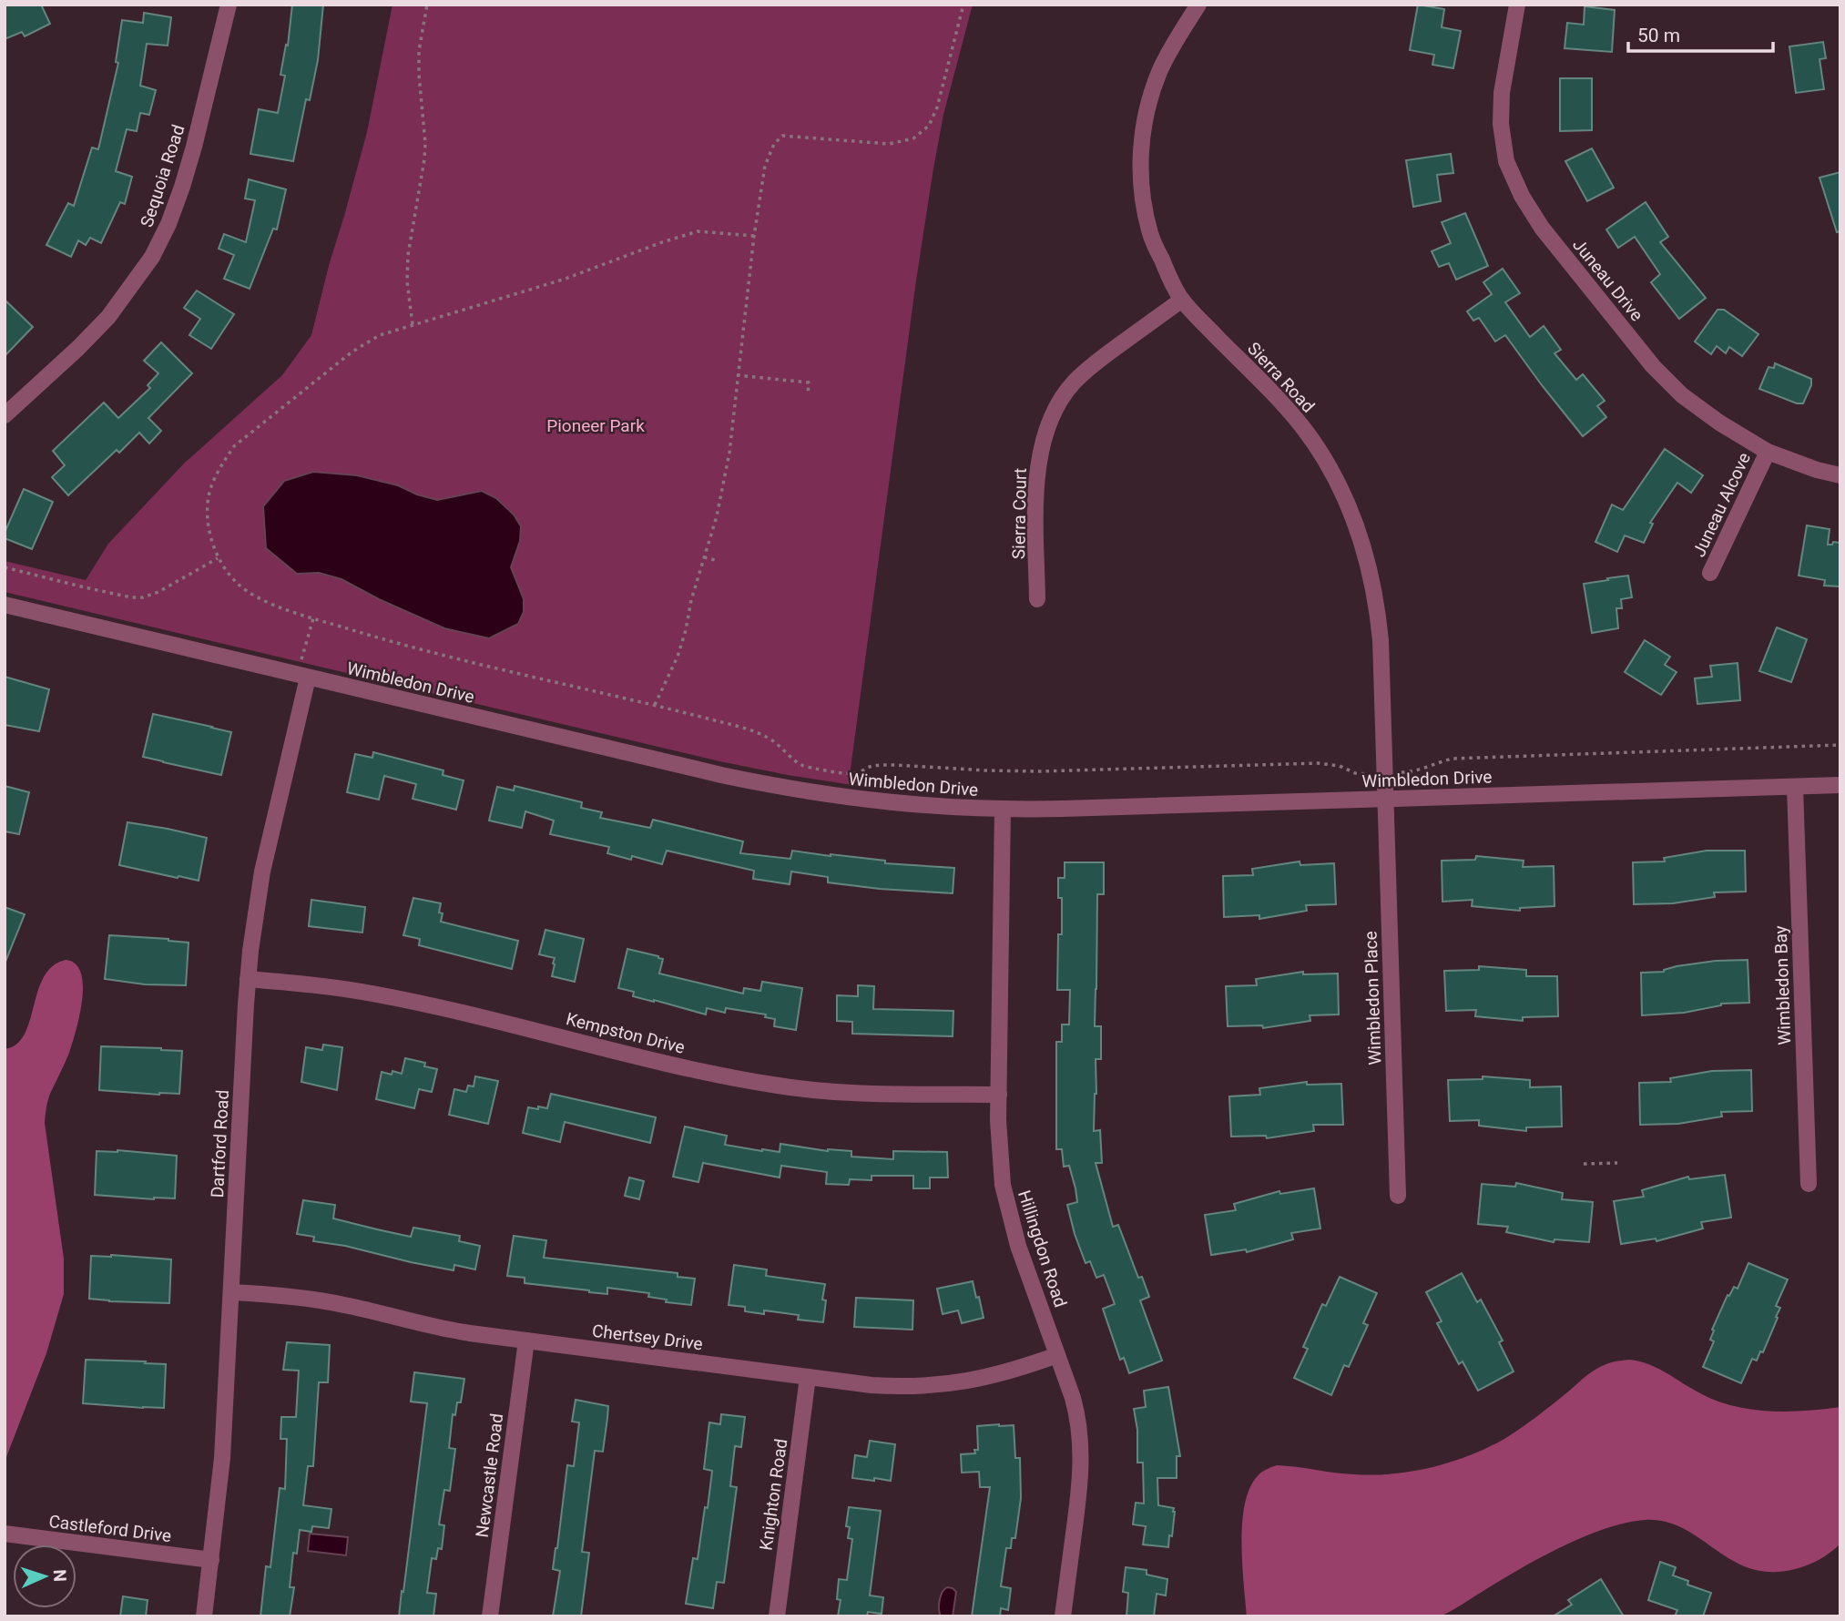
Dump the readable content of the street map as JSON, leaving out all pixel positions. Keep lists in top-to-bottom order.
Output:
{
  "streets": {
    "street": [
      "Sequoia Road",
      "Juneau Drive",
      "Sierra Road",
      "Juneau Alcove",
      "Sierra Court",
      "Wimbledon Drive",
      "Wimbledon Bay",
      "Wimbledon Place",
      "Kempston Drive",
      "Dartford Road",
      "Hillingdon Road",
      "Chertsey Drive",
      "Newcastle Road",
      "Knighton Road",
      "Castleford Drive"
    ]
  },
  "crossings": [
    ["Juneau Drive", "Juneau Alcove"],
    ["Sierra Road", "Sierra Court"],
    ["Sierra Road", "Wimbledon Drive"],
    ["Sierra Road", "Wimbledon Place"],
    ["Wimbledon Drive", "Wimbledon Bay"],
    ["Wimbledon Drive", "Wimbledon Place"],
    ["Wimbledon Drive", "Dartford Road"],
    ["Wimbledon Drive", "Hillingdon Road"],
    ["Kempston Drive", "Dartford Road"],
    ["Kempston Drive", "Hillingdon Road"],
    ["Dartford Road", "Chertsey Drive"],
    ["Dartford Road", "Castleford Drive"],
    ["Hillingdon Road", "Chertsey Drive"],
    ["Chertsey Drive", "Newcastle Road"],
    ["Chertsey Drive", "Knighton Road"]
  ],
  "parks": ["Pioneer Park"],
  "scale_bar": "50 m",
  "north": "right"
}
